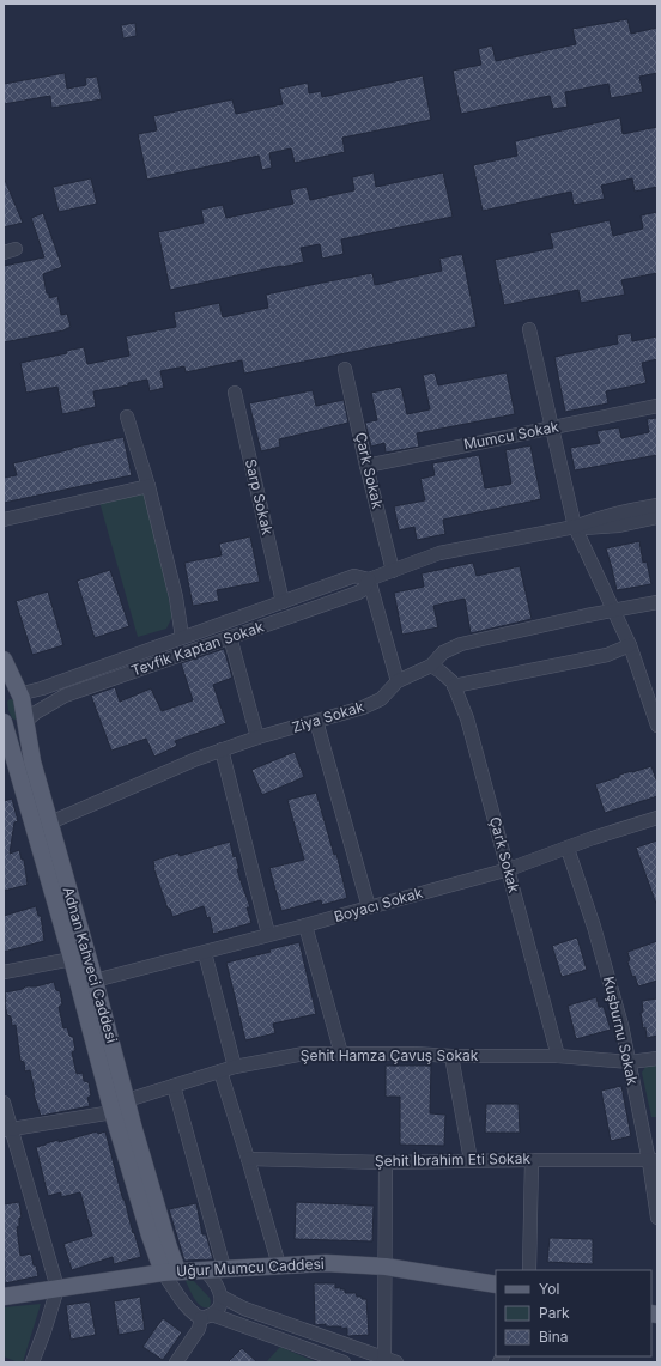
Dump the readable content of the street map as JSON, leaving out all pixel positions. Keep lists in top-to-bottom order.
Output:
{
  "streets": {
    "main road": ["Adnan Kahveci Caddesi", "Uğur Mumcu Caddesi"],
    "street": [
      "Mumcu Sokak",
      "Çark Sokak",
      "Sarp Sokak",
      "Tevfik Kaptan Sokak",
      "Ziya Sokak",
      "Boyacı Sokak",
      "Kuşburnu Sokak",
      "Şehit Hamza Çavuş Sokak",
      "Şehit İbrahim Eti Sokak"
    ]
  },
  "crossings": [
    ["Mumcu Sokak", "Çark Sokak"],
    ["Çark Sokak", "Tevfik Kaptan Sokak"],
    ["Çark Sokak", "Ziya Sokak"],
    ["Çark Sokak", "Boyacı Sokak"],
    ["Çark Sokak", "Şehit Hamza Çavuş Sokak"],
    ["Sarp Sokak", "Tevfik Kaptan Sokak"],
    ["Tevfik Kaptan Sokak", "Adnan Kahveci Caddesi"],
    ["Ziya Sokak", "Adnan Kahveci Caddesi"],
    ["Boyacı Sokak", "Adnan Kahveci Caddesi"],
    ["Boyacı Sokak", "Kuşburnu Sokak"],
    ["Adnan Kahveci Caddesi", "Şehit Hamza Çavuş Sokak"],
    ["Adnan Kahveci Caddesi", "Uğur Mumcu Caddesi"],
    ["Kuşburnu Sokak", "Şehit Hamza Çavuş Sokak"],
    ["Kuşburnu Sokak", "Şehit İbrahim Eti Sokak"]
  ],
  "legend": ["Yol", "Park", "Bina"]
}
